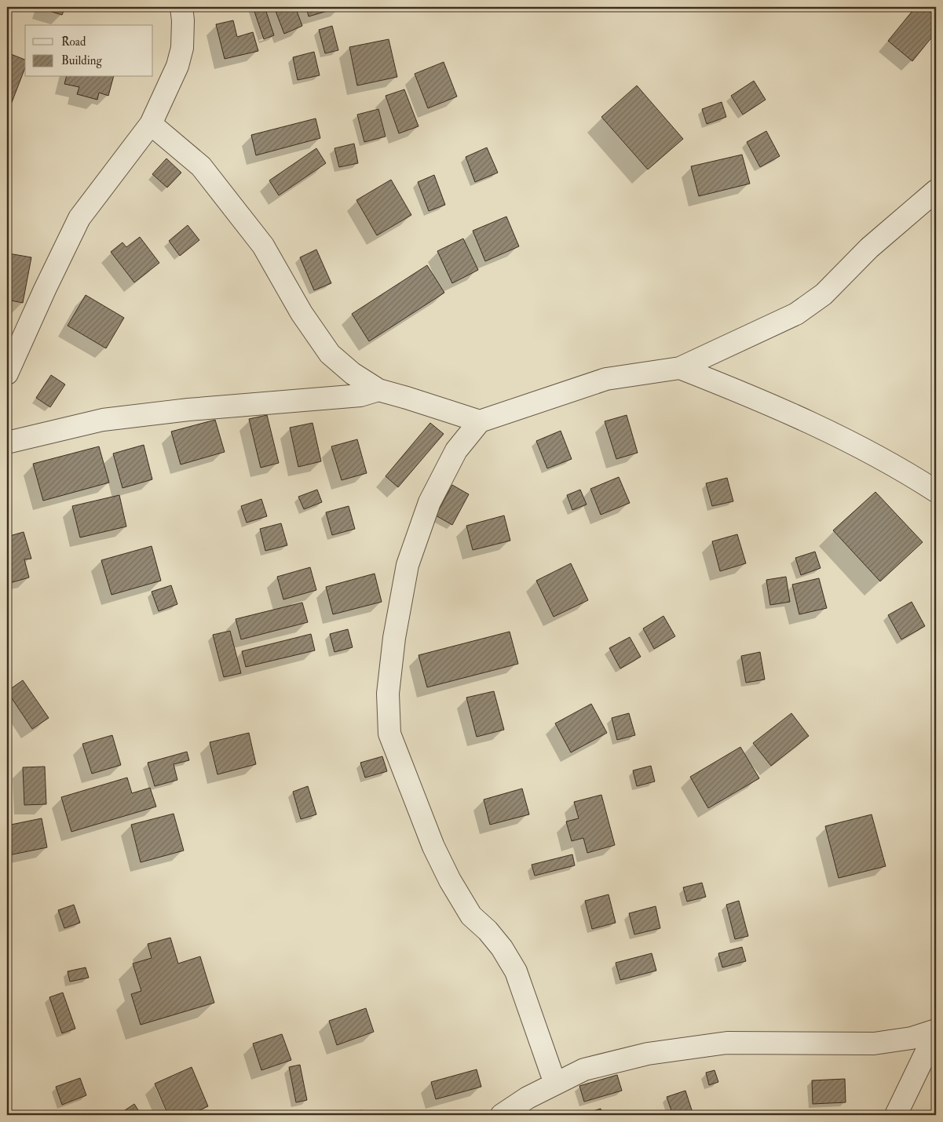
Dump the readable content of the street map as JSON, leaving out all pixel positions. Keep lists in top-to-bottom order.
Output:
{
  "legend": ["Road", "Building"]
}
